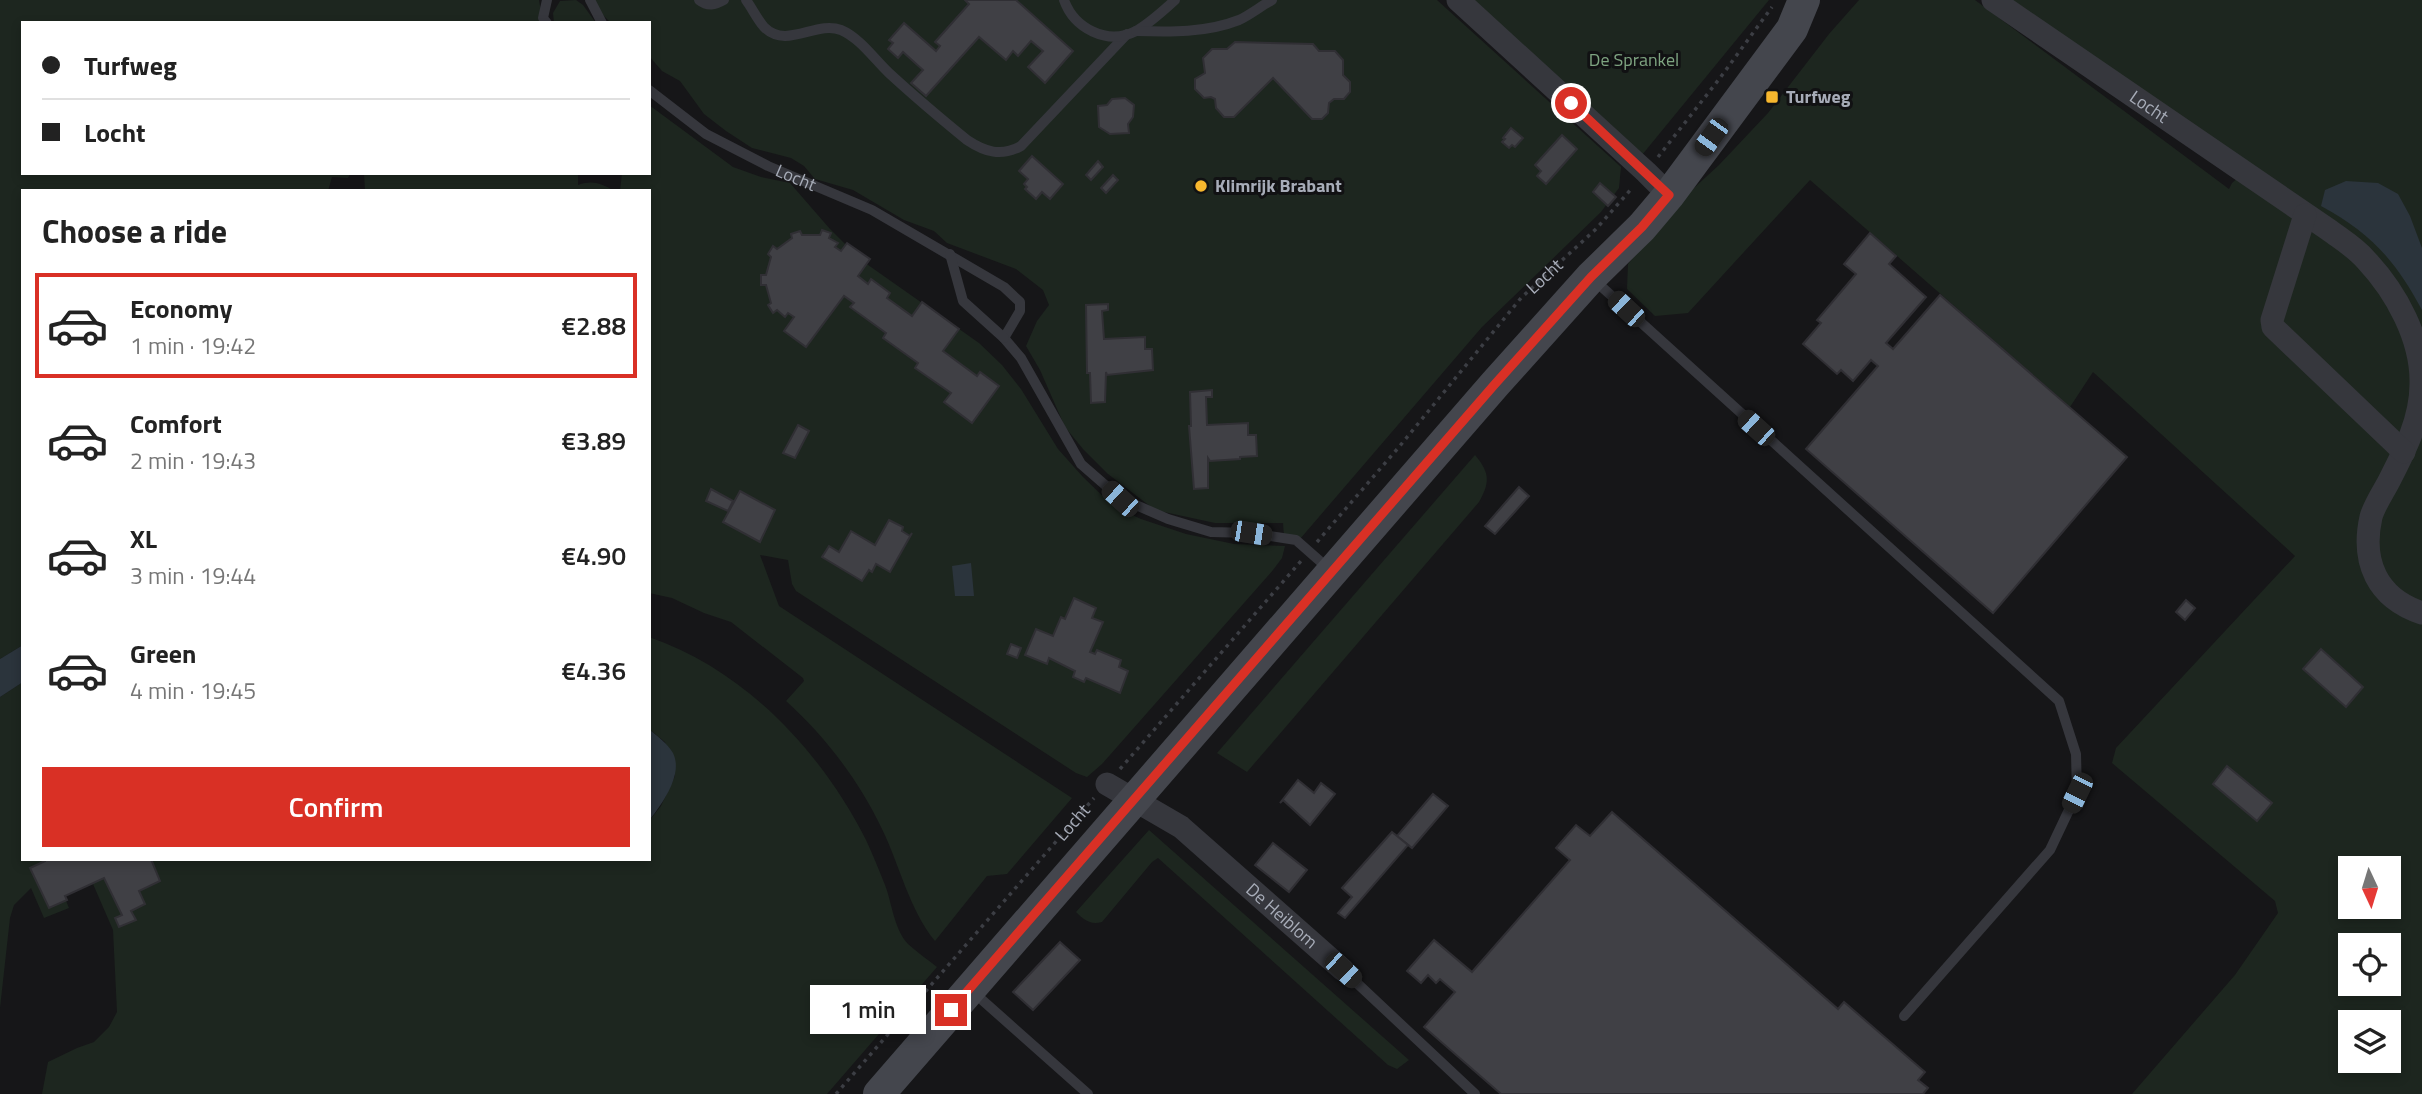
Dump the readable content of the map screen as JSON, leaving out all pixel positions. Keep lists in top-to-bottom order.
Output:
{
  "streets": {
    "street": ["Locht", "De Heiblom"]
  },
  "crossings": [
    ["Locht", "De Heiblom"]
  ],
  "parks": ["De Sprankel"],
  "places": {
    "transit": ["Turfweg"],
    "other": ["Klimrijk Brabant"]
  },
  "north": "bottom",
  "page": {
    "banner": ["Turfweg", "Locht"],
    "heading": "Choose a ride",
    "list": [
      {
        "name": "Economy",
        "note": "1 min · 19:42",
        "value": "€2.88"
      },
      {
        "name": "Comfort",
        "note": "2 min · 19:43",
        "value": "€3.89"
      },
      {
        "name": "XL",
        "note": "3 min · 19:44",
        "value": "€4.90"
      },
      {
        "name": "Green",
        "note": "4 min · 19:45",
        "value": "€4.36"
      }
    ],
    "buttons": "Confirm",
    "bubble": "1 min"
  }
}
